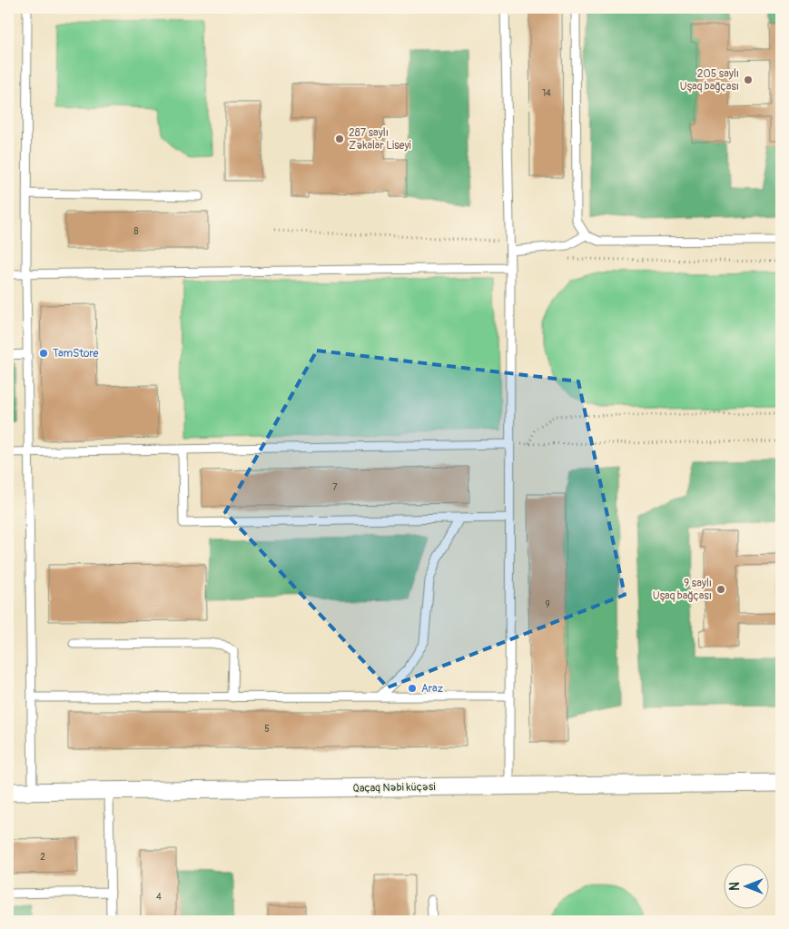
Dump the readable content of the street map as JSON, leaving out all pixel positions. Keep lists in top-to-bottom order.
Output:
{
  "streets": {
    "street": ["Qaçaq Nəbi küçəsi"]
  },
  "places": [
    "205 saylı Uşaq bağçası",
    "287 saylı Zəkalar Liseyi",
    "TamStore",
    "9 saylı Uşaq bağçası",
    "Araz"
  ],
  "house_numbers": [
    "14",
    "8",
    "7",
    "9",
    "5",
    "2",
    "4"
  ],
  "north": "left"
}
